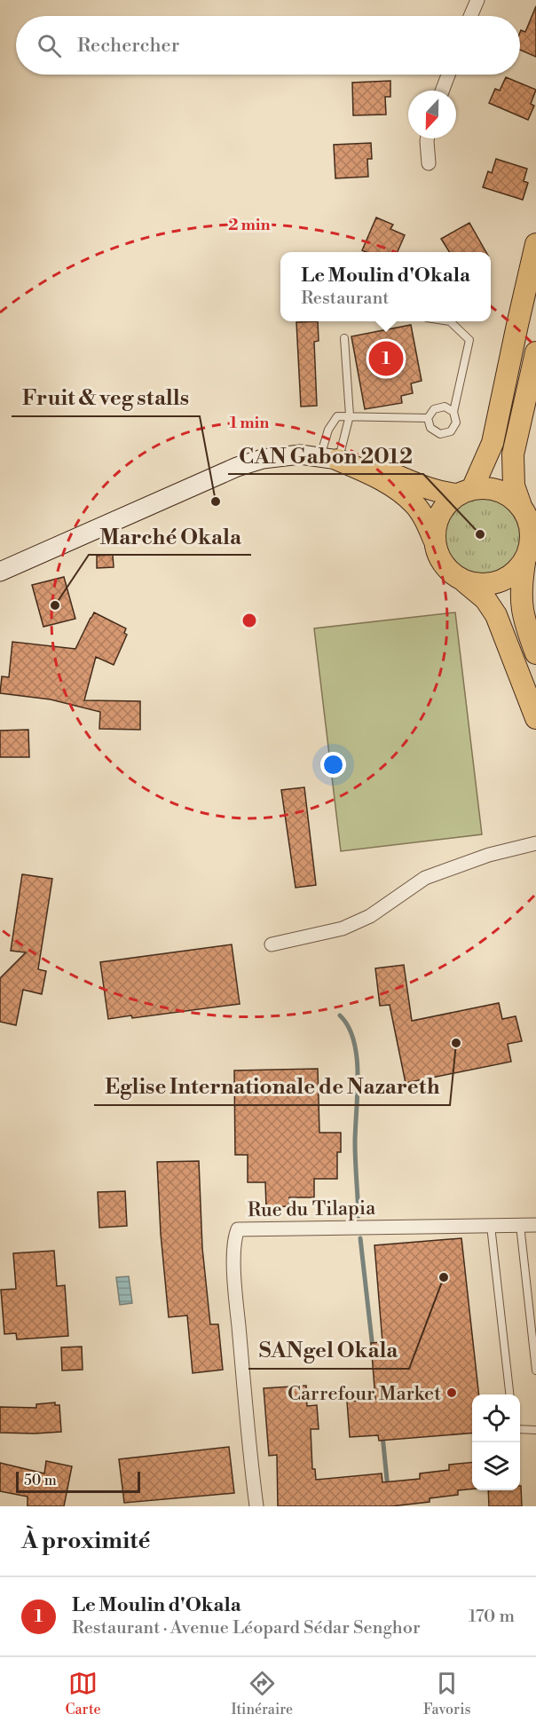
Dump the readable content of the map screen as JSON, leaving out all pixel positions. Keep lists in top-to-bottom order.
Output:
{
  "streets": {
    "street": ["Rue du Tilapia"]
  },
  "places": [
    "Fruit & veg stalls",
    "CAN Gabon 2012",
    "Marché Okala",
    "Eglise Internationale de Nazareth",
    "SANgel Okala",
    "Carrefour Market"
  ],
  "scale_bar": "50 m",
  "north": "bottom",
  "page": {
    "search": "Rechercher",
    "popup": ["Le Moulin d'Okala", "Restaurant"],
    "pins": "1",
    "scale": "50 m",
    "heading": "À proximité",
    "list": [
      {
        "mark": "1",
        "name": "Le Moulin d'Okala",
        "note": "Restaurant · Avenue Léopard Sédar Senghor",
        "value": "170 m"
      }
    ],
    "nav": ["Carte", "Itinéraire", "Favoris"]
  },
  "rings": ["2 min", "1 min"]
}
